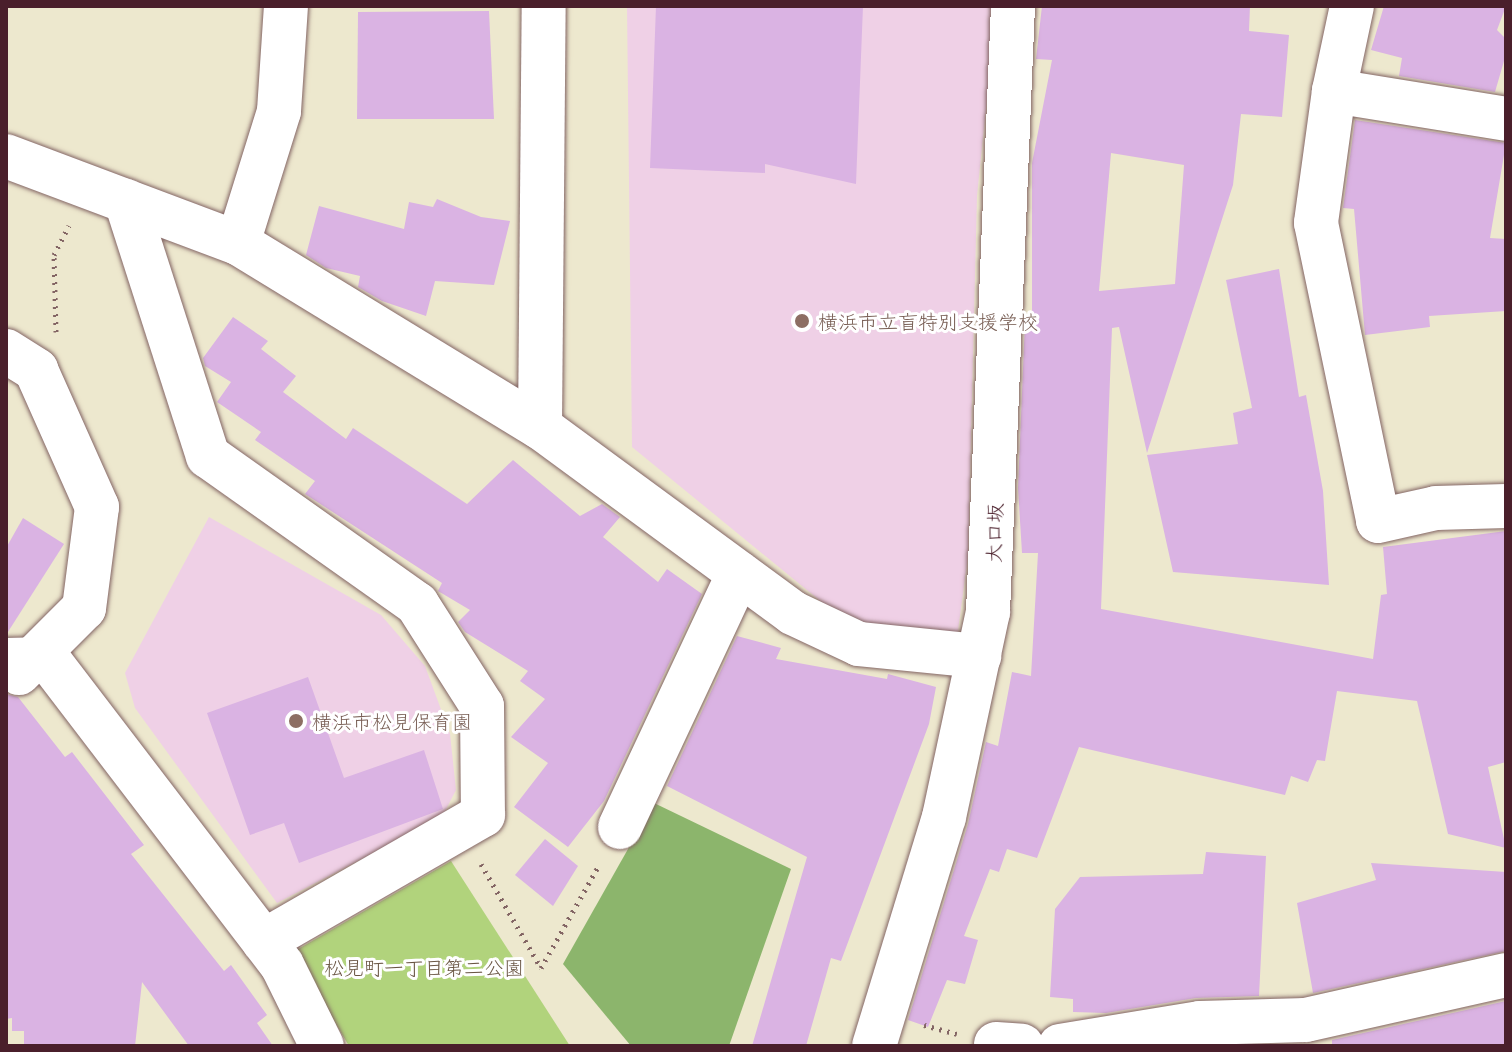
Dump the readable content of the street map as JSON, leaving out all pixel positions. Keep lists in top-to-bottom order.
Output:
{
  "streets": {
    "street": ["大口坂"]
  },
  "parks": ["松見町一丁目第二公園"],
  "places": ["横浜市立盲特別支援学校", "横浜市松見保育園"]
}
